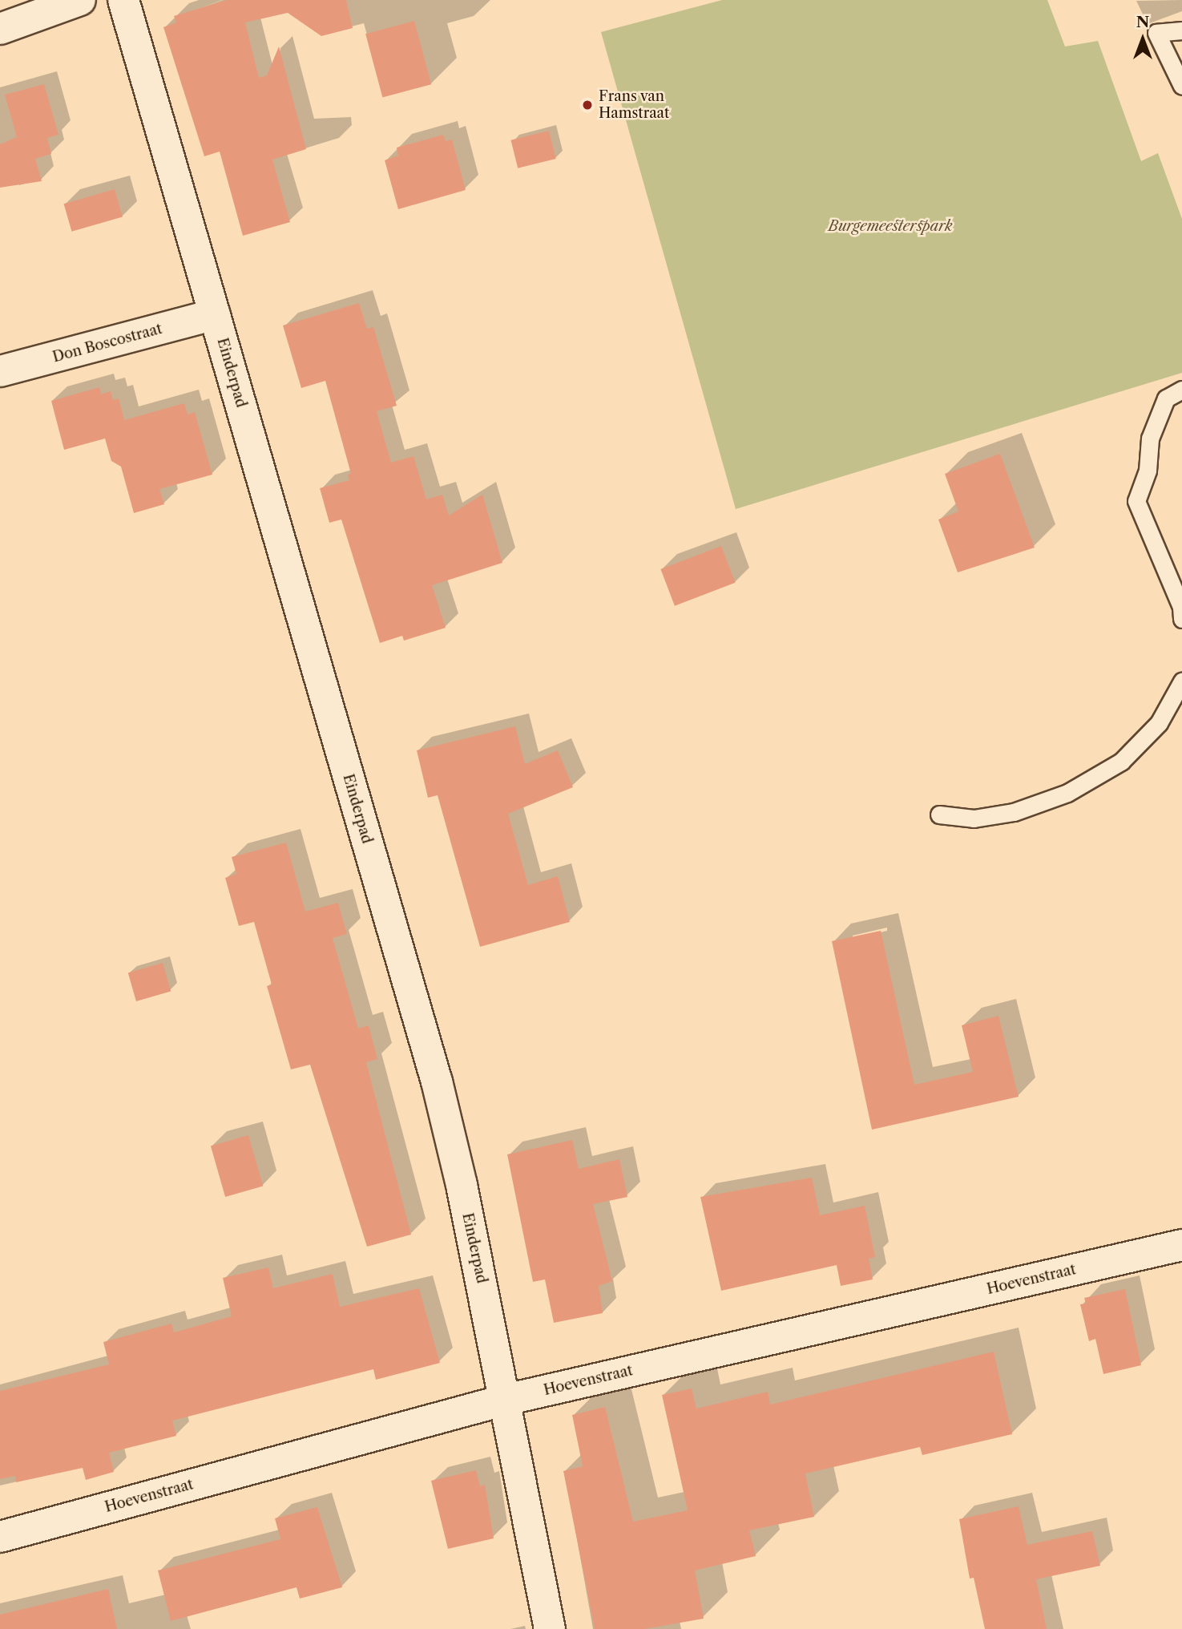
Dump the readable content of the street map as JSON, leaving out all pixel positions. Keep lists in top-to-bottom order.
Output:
{
  "streets": {
    "street": ["Don Boscostraat", "Einderpad", "Hoevenstraat"]
  },
  "crossings": [
    ["Don Boscostraat", "Einderpad"],
    ["Einderpad", "Hoevenstraat"]
  ],
  "parks": ["Burgemeesterspark"],
  "places": ["Frans van Hamstraat"],
  "north": "top"
}
